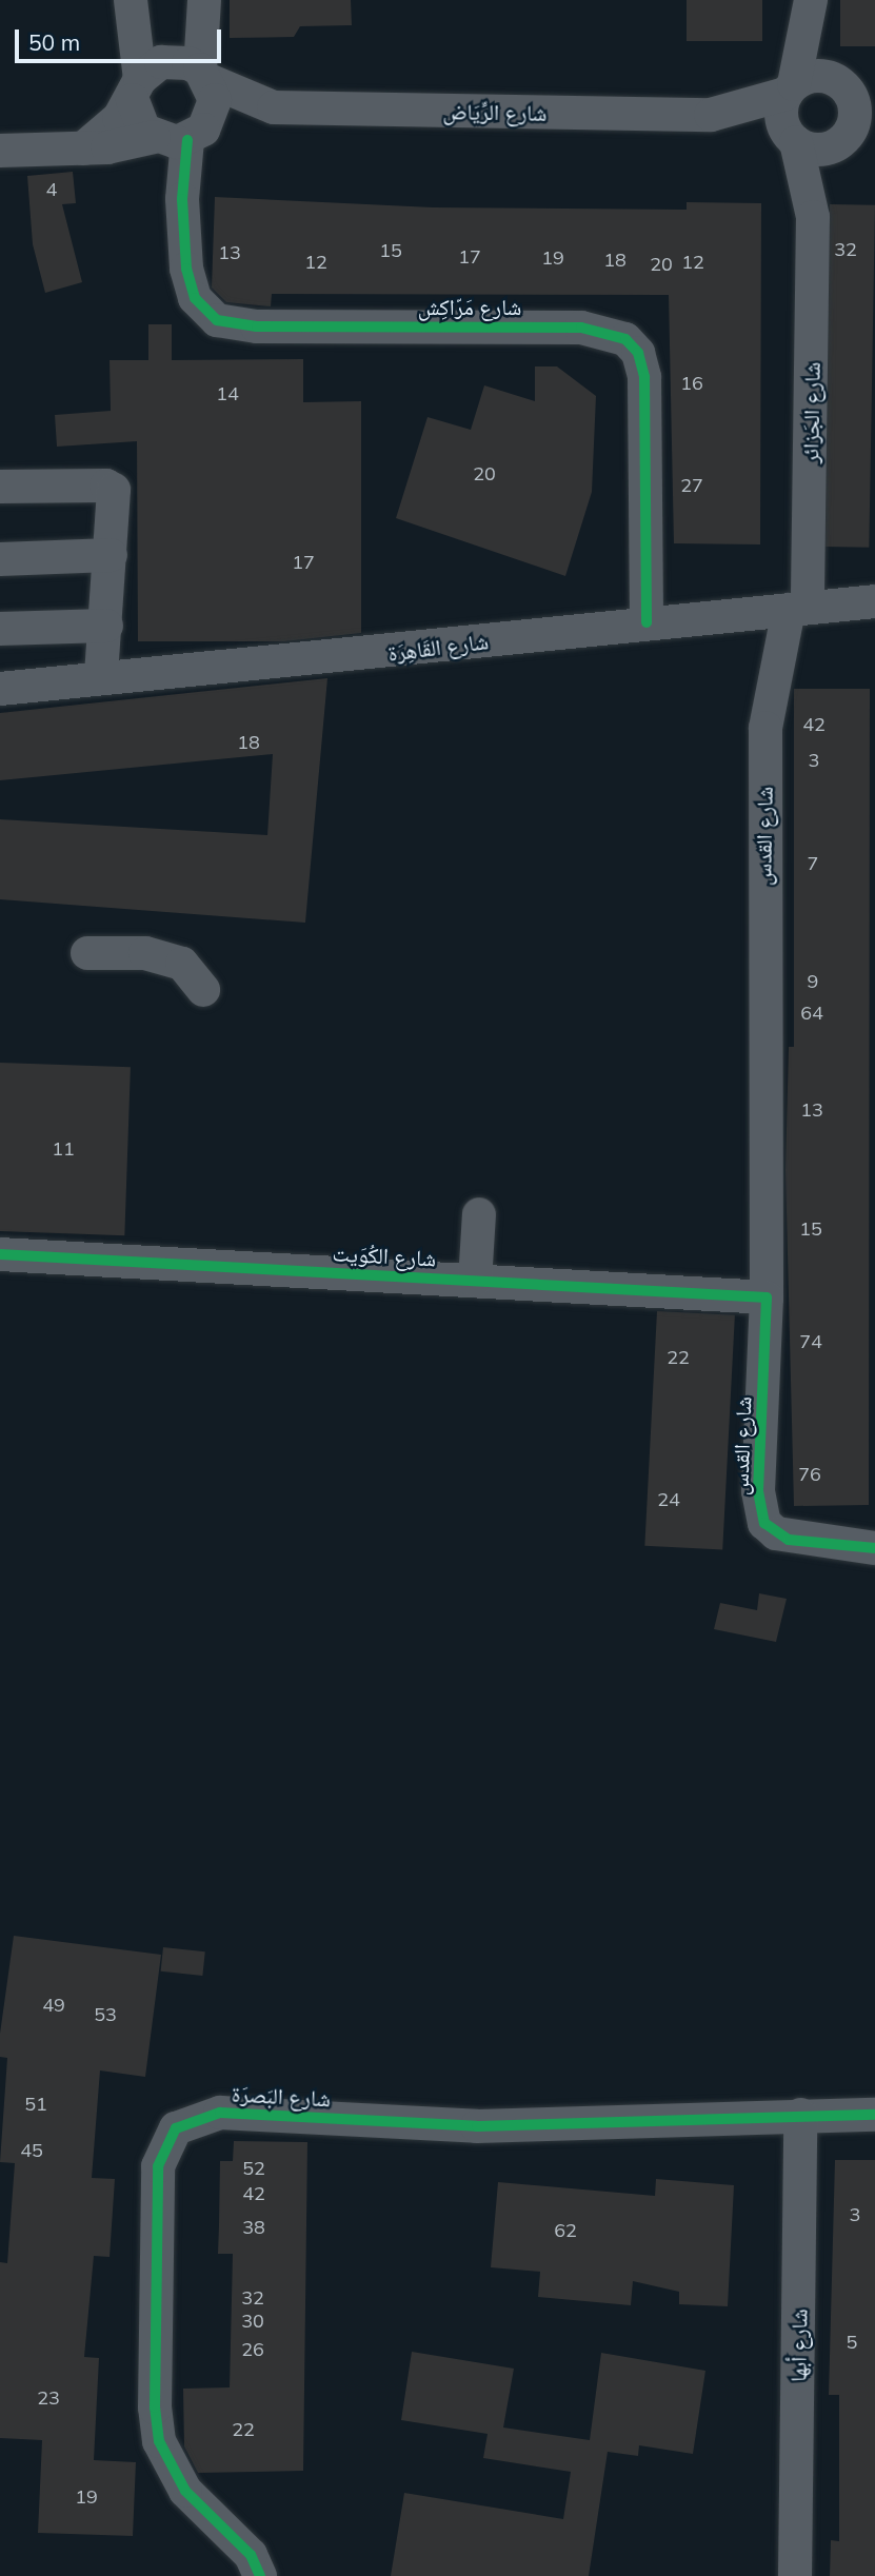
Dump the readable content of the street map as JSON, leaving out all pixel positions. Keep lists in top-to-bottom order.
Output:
{
  "streets": {
    "street": [
      "شارع الرِّيَاض",
      "شارع مَرّاكِش",
      "شارع الجَزائر",
      "شارع القَاهِرَة",
      "شارع القدس",
      "شارع الكُوَيت",
      "شارع البَصرَة",
      "شارع أبها"
    ]
  },
  "crossings": [
    ["شارع الرِّيَاض", "شارع مَرّاكِش"],
    ["شارع الرِّيَاض", "شارع الجَزائر"],
    ["شارع مَرّاكِش", "شارع القَاهِرَة"],
    ["شارع الجَزائر", "شارع القَاهِرَة"],
    ["شارع الجَزائر", "شارع القدس"],
    ["شارع القَاهِرَة", "شارع القدس"],
    ["شارع القدس", "شارع الكُوَيت"],
    ["شارع البَصرَة", "شارع أبها"]
  ],
  "house_numbers": [
    "4",
    "32",
    "15",
    "13",
    "17",
    "19",
    "18",
    "12",
    "12",
    "20",
    "16",
    "14",
    "20",
    "27",
    "17",
    "42",
    "18",
    "3",
    "7",
    "9",
    "64",
    "13",
    "11",
    "15",
    "74",
    "22",
    "76",
    "24",
    "49",
    "53",
    "51",
    "45",
    "52",
    "42",
    "3",
    "38",
    "62",
    "32",
    "30",
    "5",
    "26",
    "23",
    "22",
    "19"
  ],
  "scale_bar": "50 m"
}
